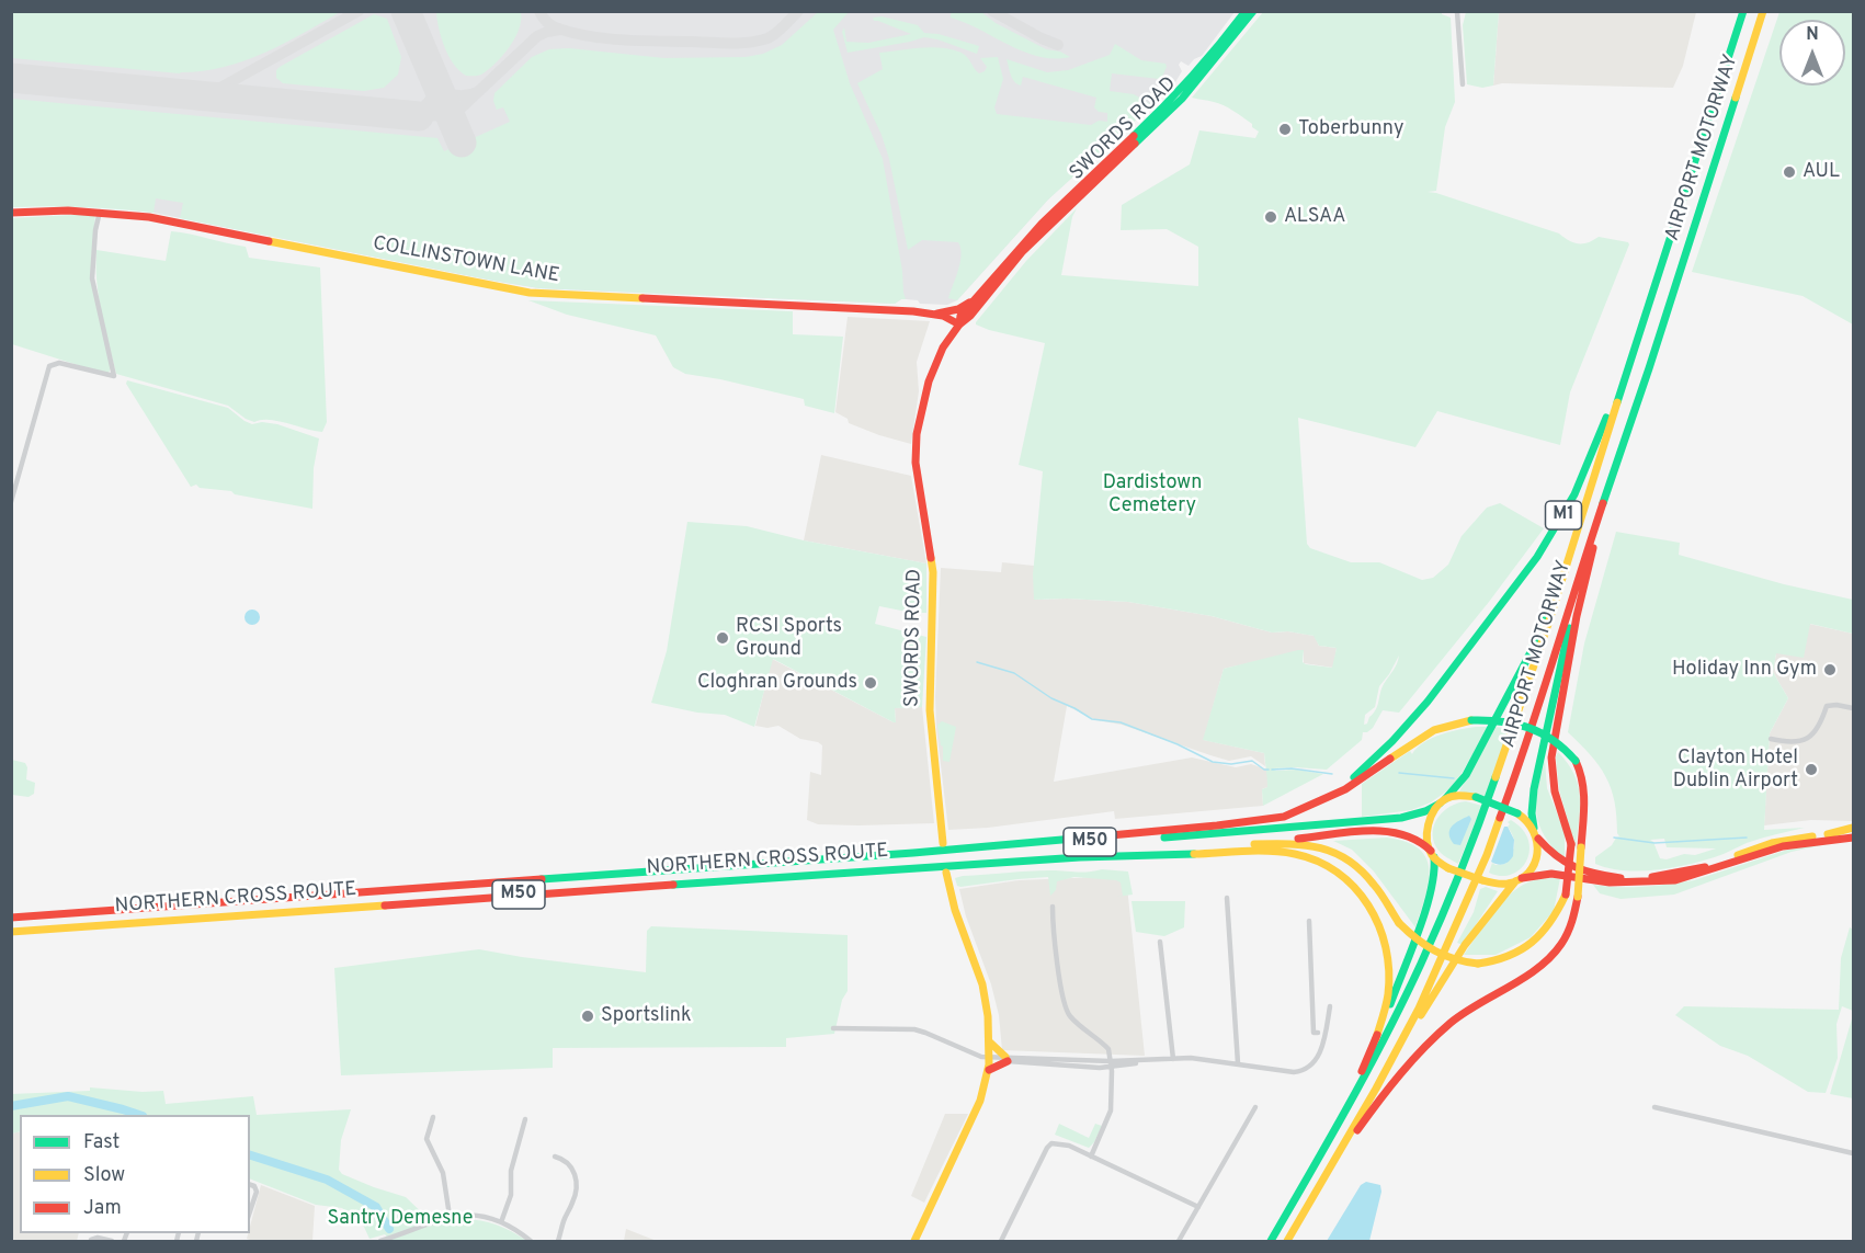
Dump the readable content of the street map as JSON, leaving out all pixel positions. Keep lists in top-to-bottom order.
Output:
{
  "streets": {
    "main road": [
      "SWORDS ROAD",
      "AIRPORT MOTORWAY",
      "COLLINSTOWN LANE",
      "M1",
      "M50",
      "NORTHERN CROSS ROUTE"
    ]
  },
  "crossings": [
    ["SWORDS ROAD", "COLLINSTOWN LANE"],
    ["AIRPORT MOTORWAY", "M1"],
    ["AIRPORT MOTORWAY", "M50"],
    ["M1", "M50"],
    ["M50", "NORTHERN CROSS ROUTE"]
  ],
  "parks": ["Dardistown Cemetery", "Santry Demesne"],
  "places": [
    "Toberbunny",
    "AUL",
    "ALSAA",
    "RCSI Sports Ground",
    "Holiday Inn Gym",
    "Cloghran Grounds",
    "Clayton Hotel Dublin Airport",
    "Sportslink"
  ],
  "legend": ["Fast", "Slow", "Jam"],
  "north": "top"
}
